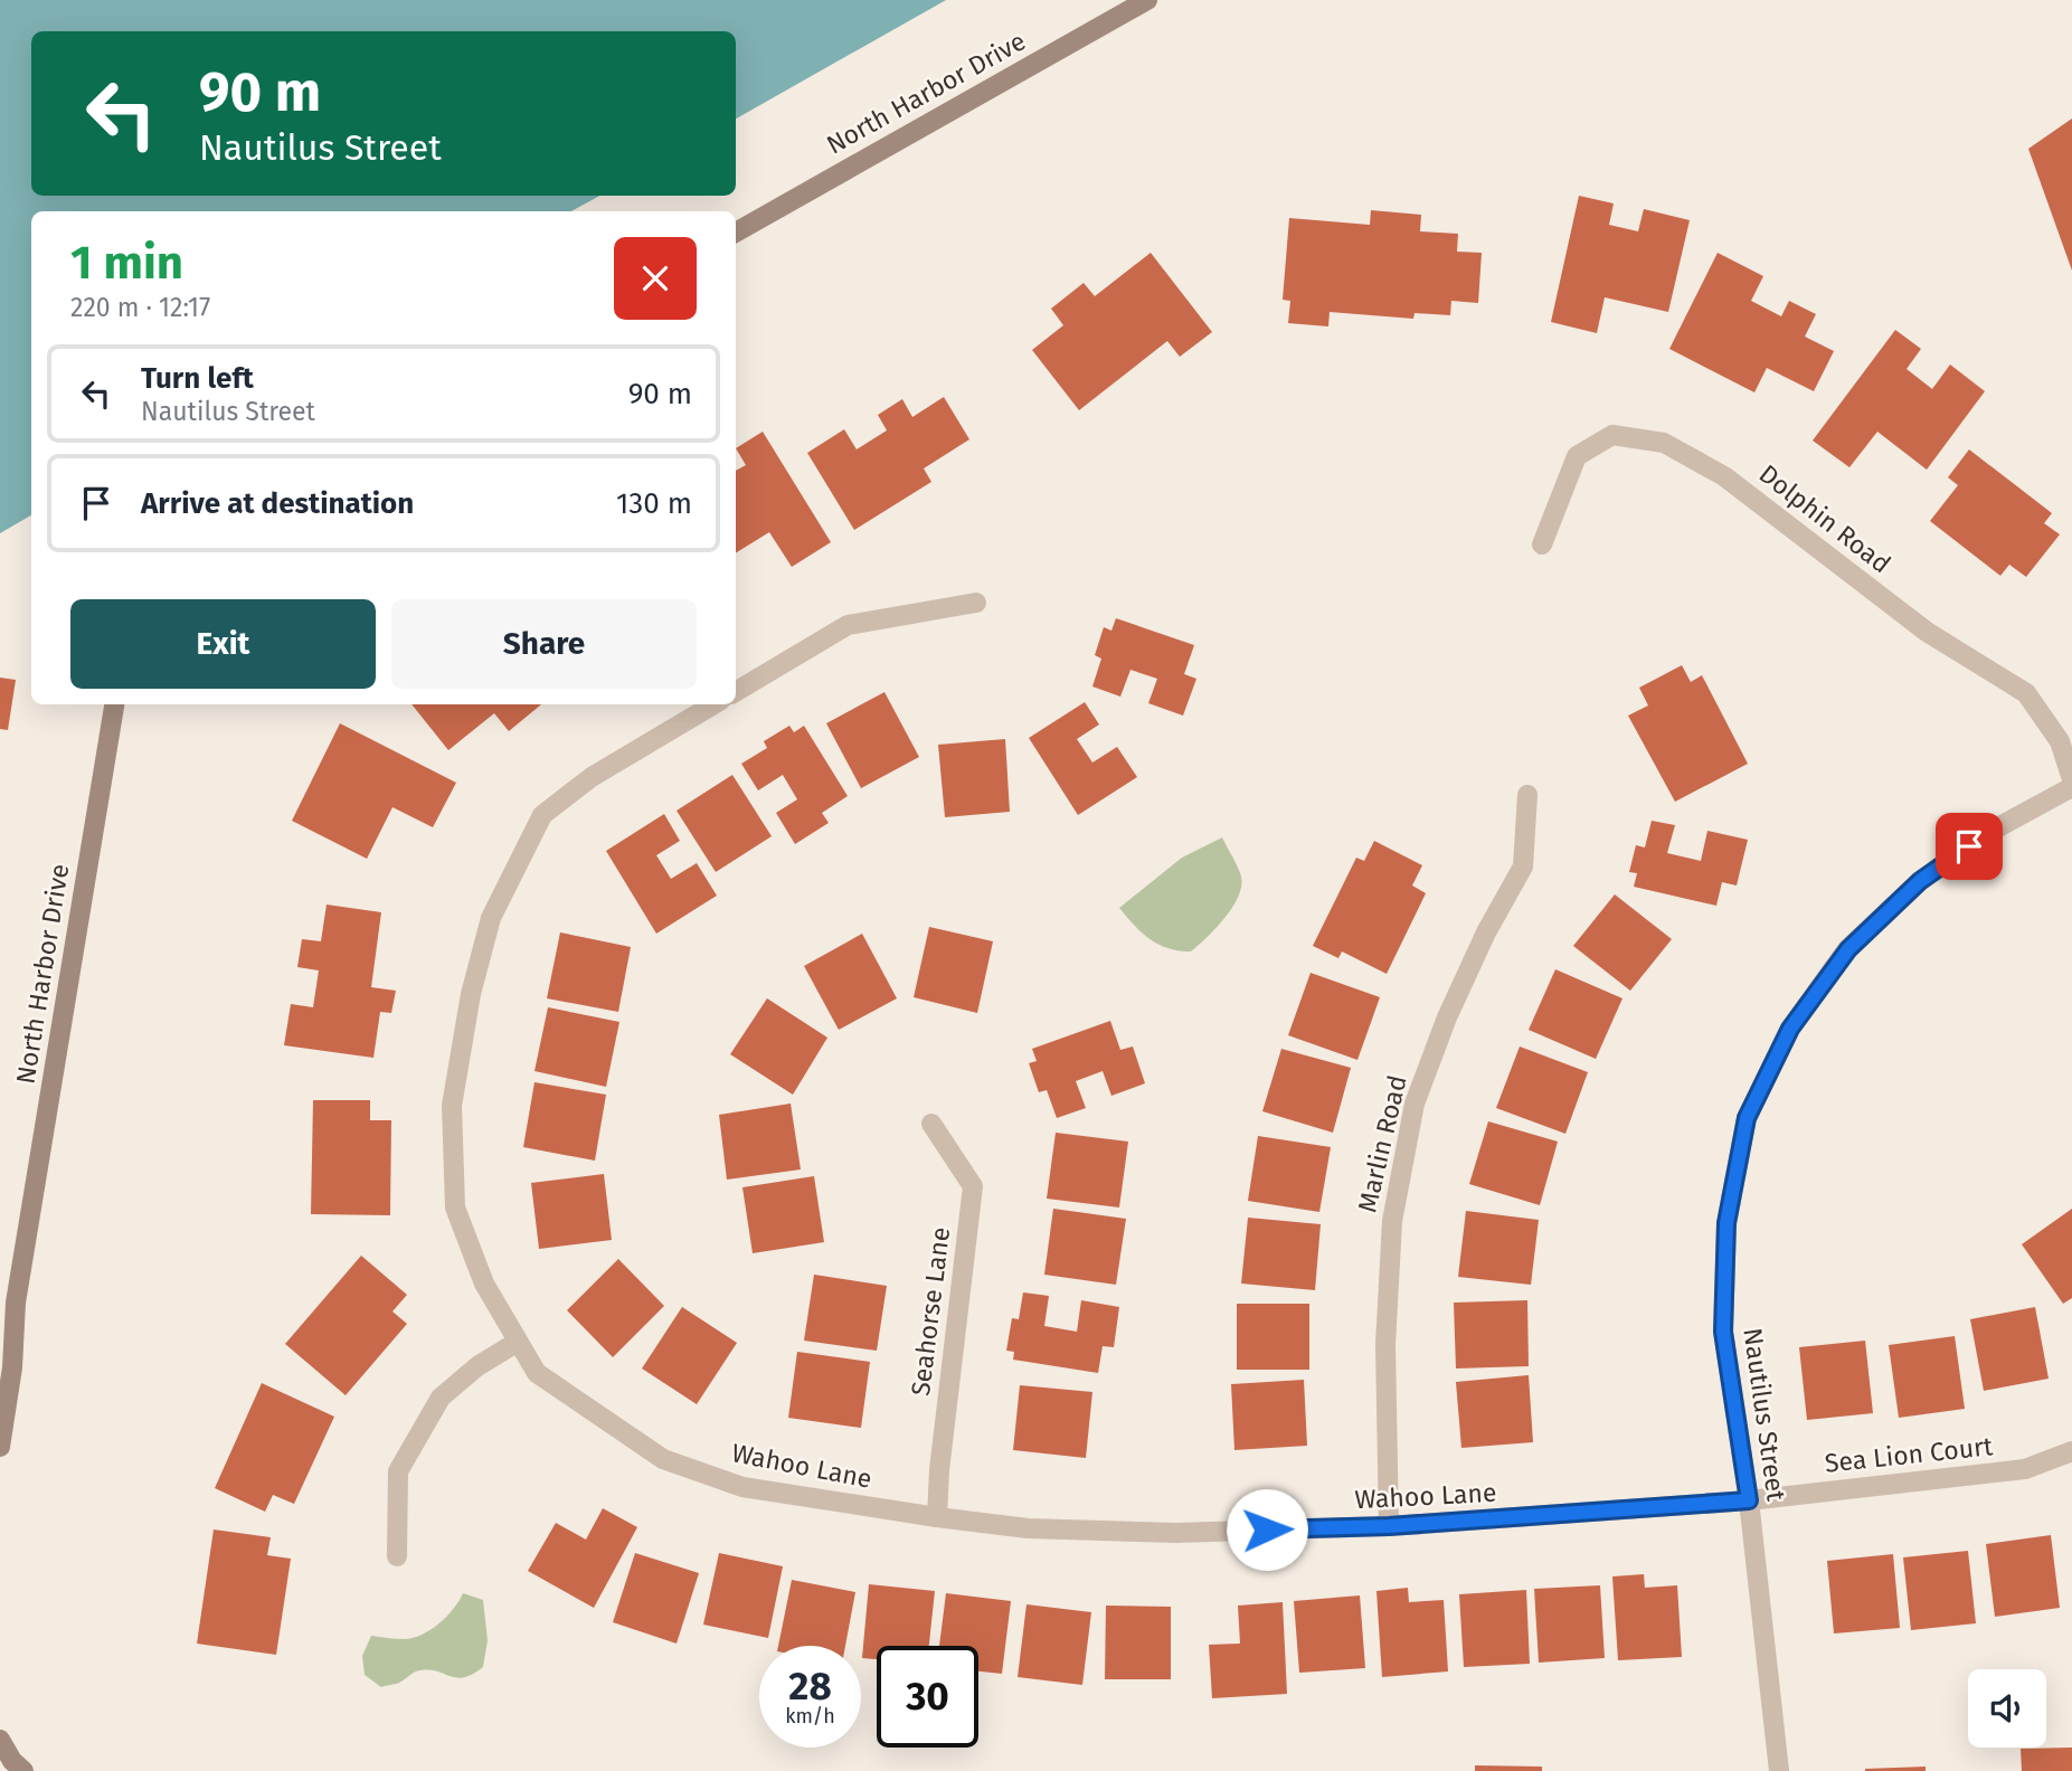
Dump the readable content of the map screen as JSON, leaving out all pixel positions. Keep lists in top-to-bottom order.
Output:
{
  "streets": {
    "street": [
      "North Harbor Drive",
      "Dolphin Road",
      "Marlin Road",
      "Seahorse Lane",
      "Nautilus Street",
      "Sea Lion Court",
      "Wahoo Lane"
    ]
  },
  "crossings": [
    ["Marlin Road", "Wahoo Lane"],
    ["Seahorse Lane", "Wahoo Lane"],
    ["Nautilus Street", "Sea Lion Court"],
    ["Nautilus Street", "Wahoo Lane"],
    ["Sea Lion Court", "Wahoo Lane"]
  ],
  "page": {
    "turn": ["90 m", "Nautilus Street"],
    "heading": ["1 min", "220 m · 12:17"],
    "list": [
      {
        "name": "Turn left",
        "note": "Nautilus Street",
        "value": "90 m"
      },
      {
        "name": "Arrive at destination",
        "value": "130 m"
      }
    ],
    "buttons": ["Exit", "Share"],
    "speed": "28 km/h",
    "limit": "30"
  }
}
